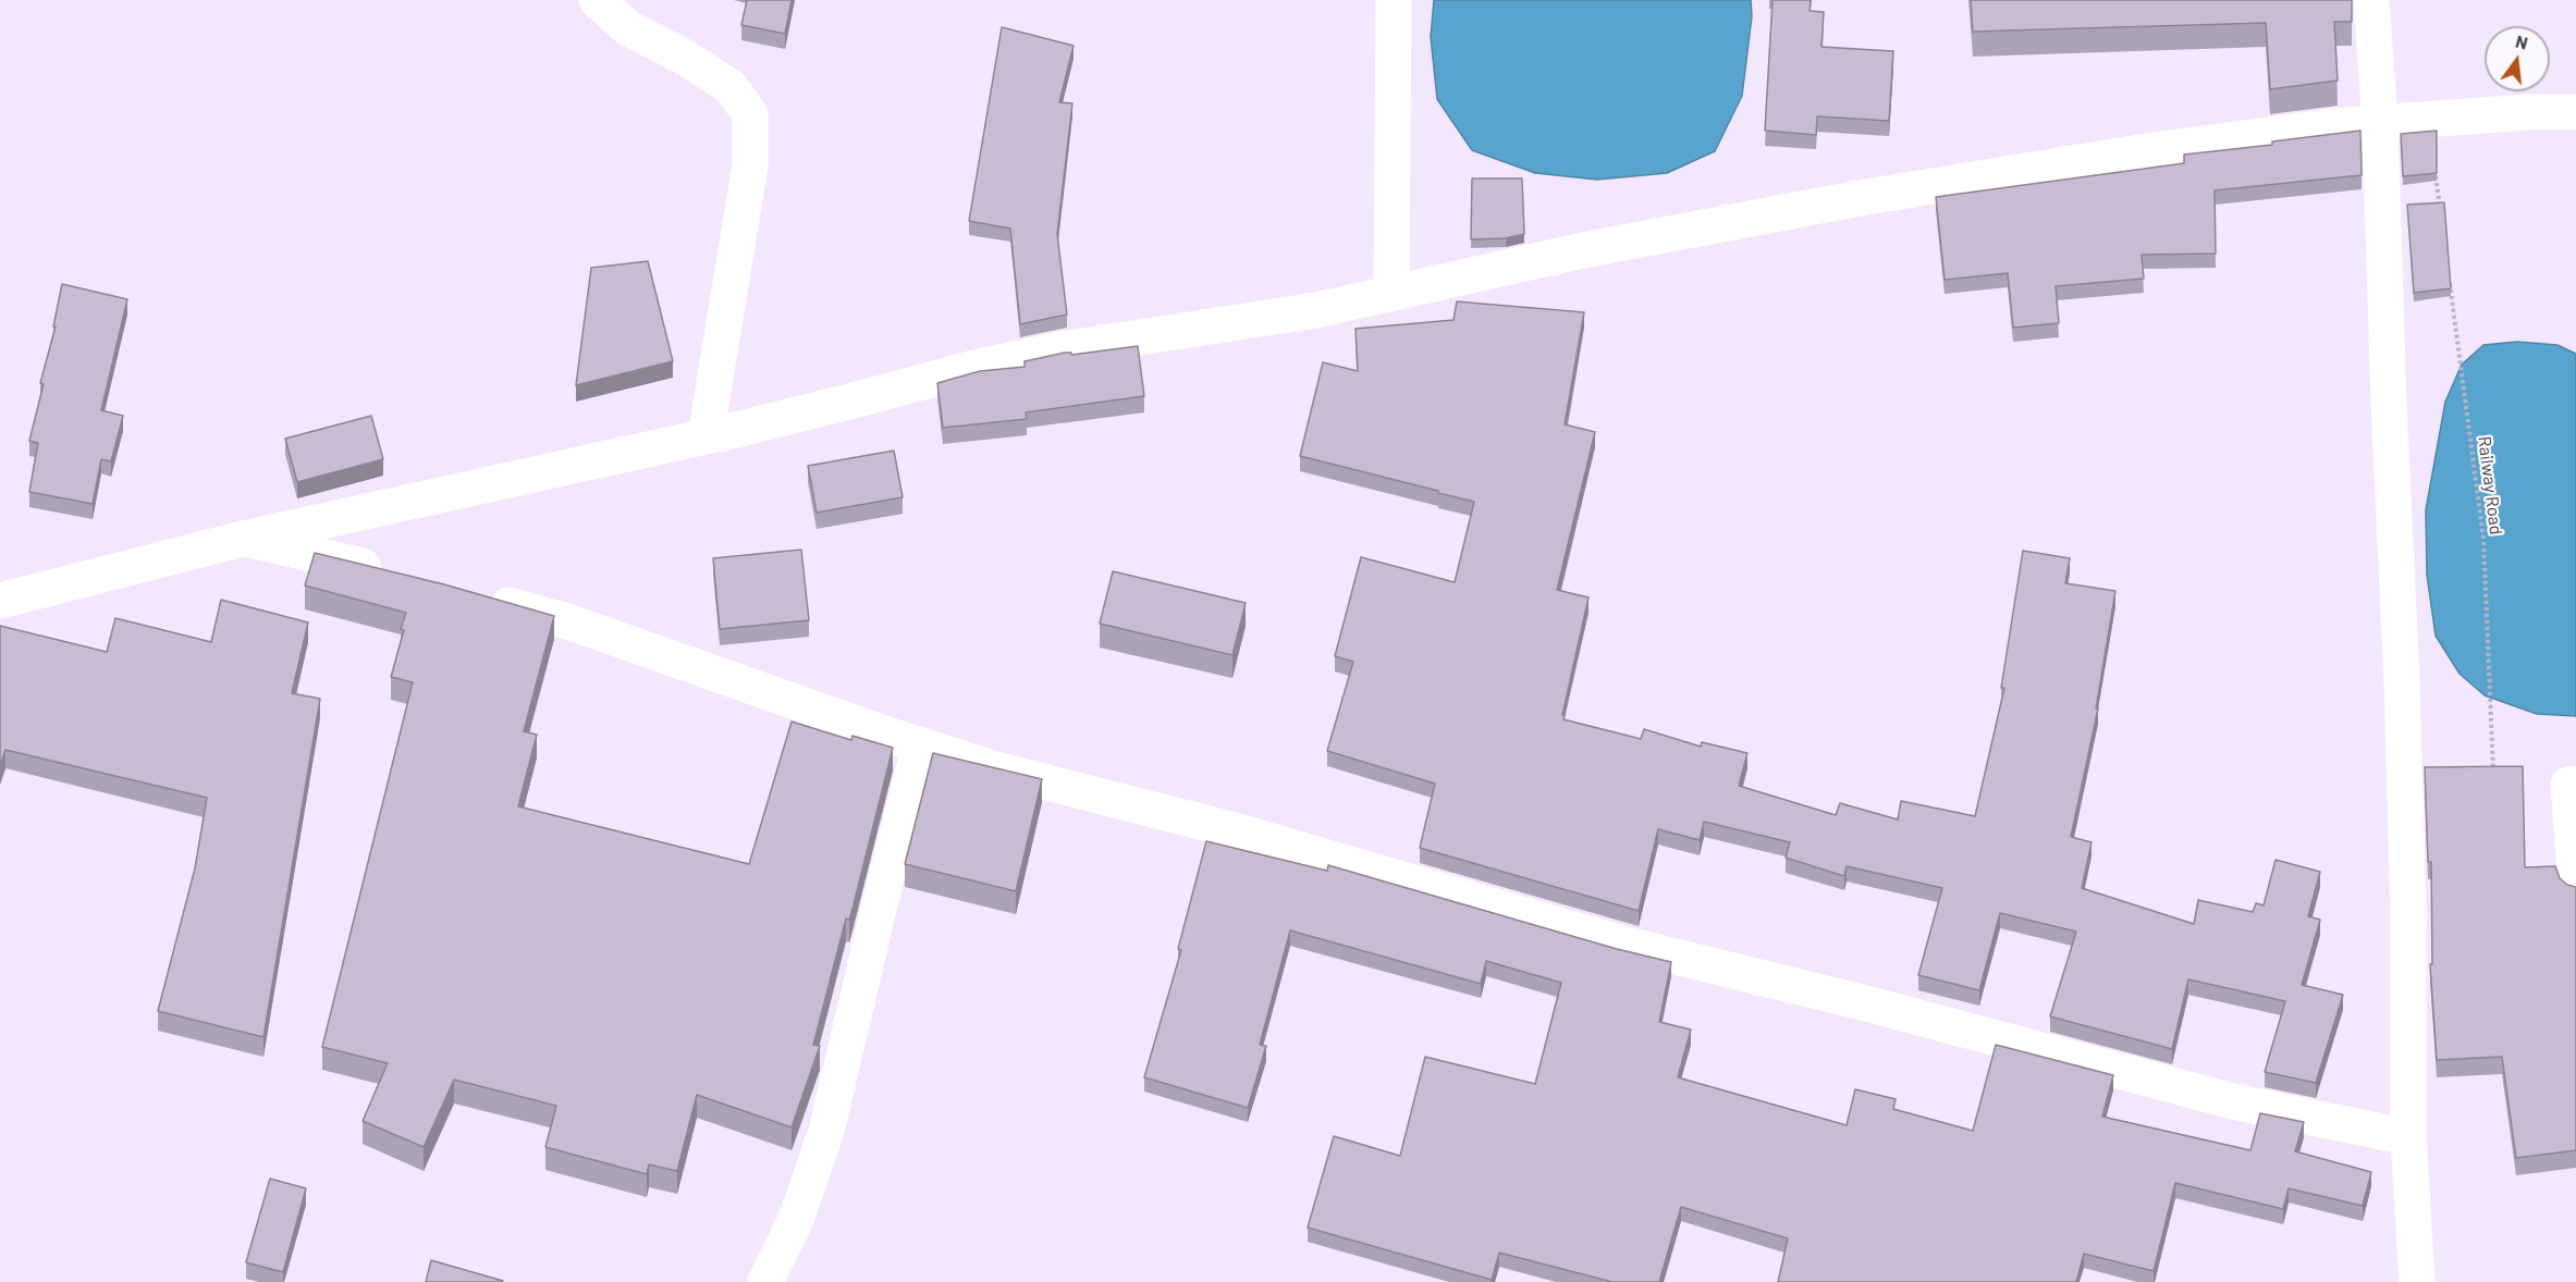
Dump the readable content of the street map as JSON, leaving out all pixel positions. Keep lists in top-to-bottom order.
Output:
{
  "streets": {
    "path": ["Railway Road"]
  },
  "north": "top"
}
